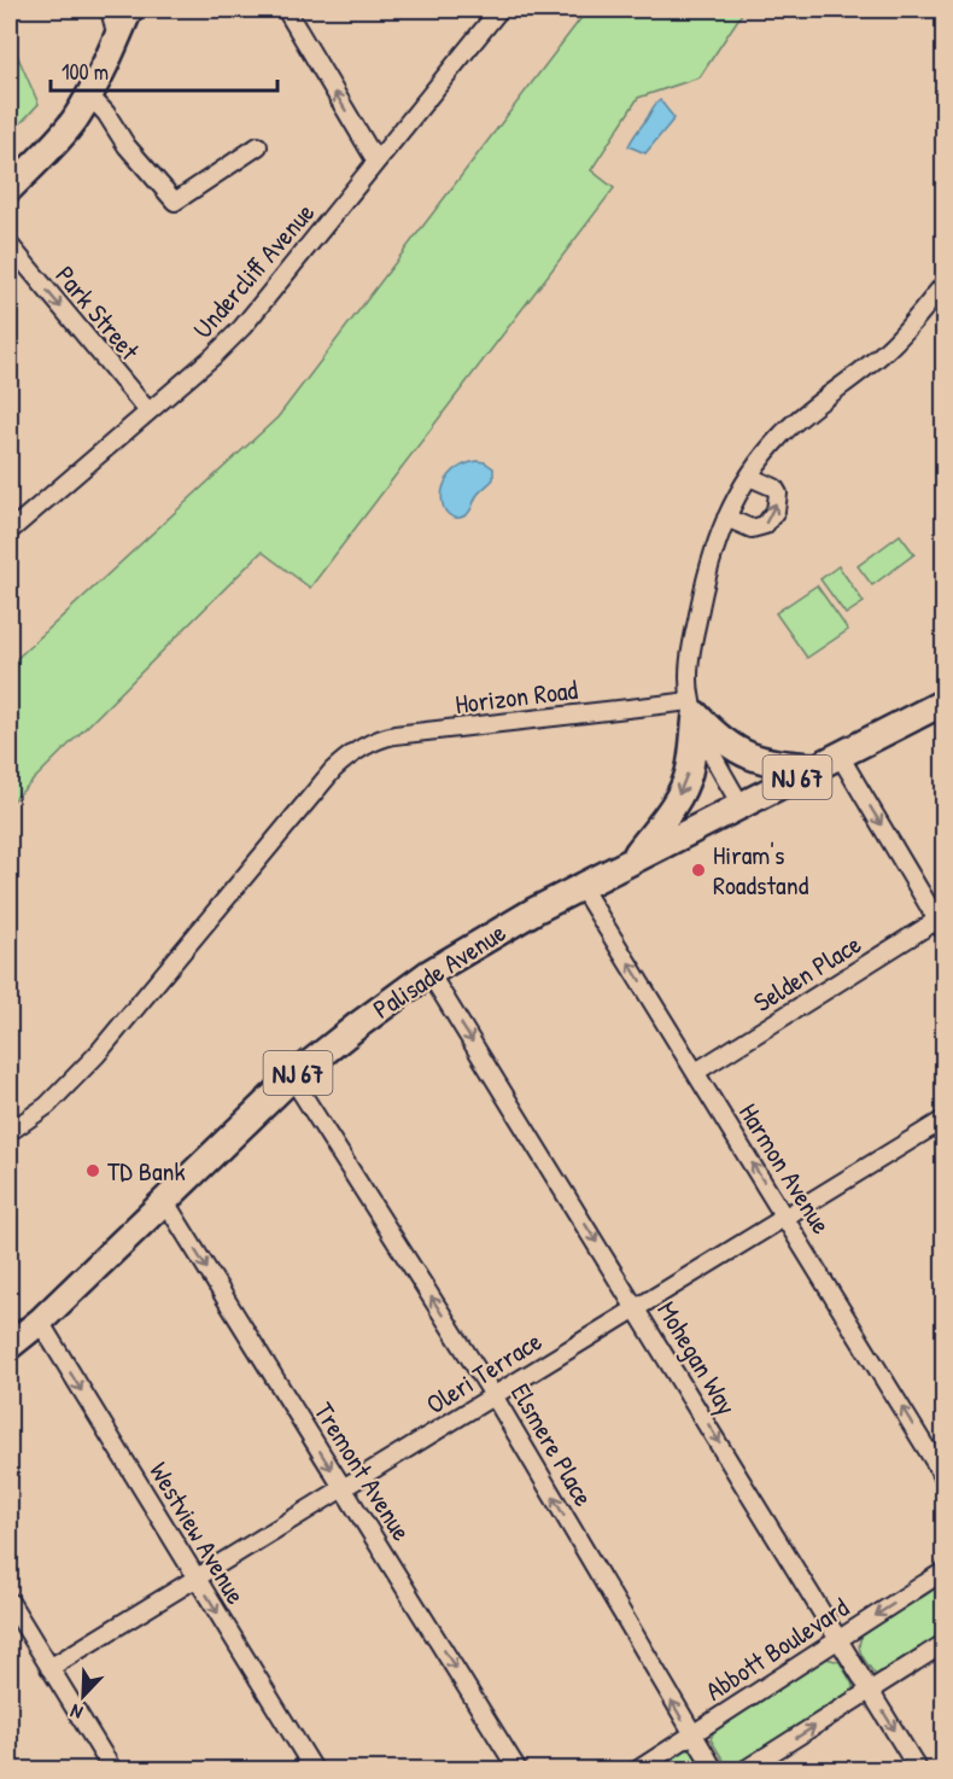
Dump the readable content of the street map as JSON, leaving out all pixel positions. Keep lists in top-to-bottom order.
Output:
{
  "streets": {
    "main road": ["NJ 67", "Palisade Avenue"],
    "street": [
      "Undercliff Avenue",
      "Park Street",
      "Horizon Road",
      "Selden Place",
      "Harmon Avenue",
      "Mohegan Way",
      "Oleri Terrace",
      "Elsmere Place",
      "Tremont Avenue",
      "Westview Avenue",
      "Abbott Boulevard"
    ]
  },
  "crossings": [
    ["Undercliff Avenue", "Park Street"],
    ["Palisade Avenue", "Harmon Avenue"],
    ["Palisade Avenue", "Mohegan Way"],
    ["Palisade Avenue", "Elsmere Place"],
    ["Palisade Avenue", "Tremont Avenue"],
    ["Palisade Avenue", "Westview Avenue"],
    ["Selden Place", "Harmon Avenue"],
    ["Harmon Avenue", "Oleri Terrace"],
    ["Mohegan Way", "Oleri Terrace"],
    ["Mohegan Way", "Abbott Boulevard"],
    ["Oleri Terrace", "Elsmere Place"],
    ["Oleri Terrace", "Tremont Avenue"],
    ["Oleri Terrace", "Westview Avenue"],
    ["Elsmere Place", "Abbott Boulevard"]
  ],
  "one_way": [
    "Park Street",
    "Harmon Avenue",
    "Mohegan Way",
    "Elsmere Place",
    "Tremont Avenue",
    "Westview Avenue"
  ],
  "places": ["Hiram's Roadstand", "TD Bank"],
  "scale_bar": "100 m",
  "north": "bottom left"
}
